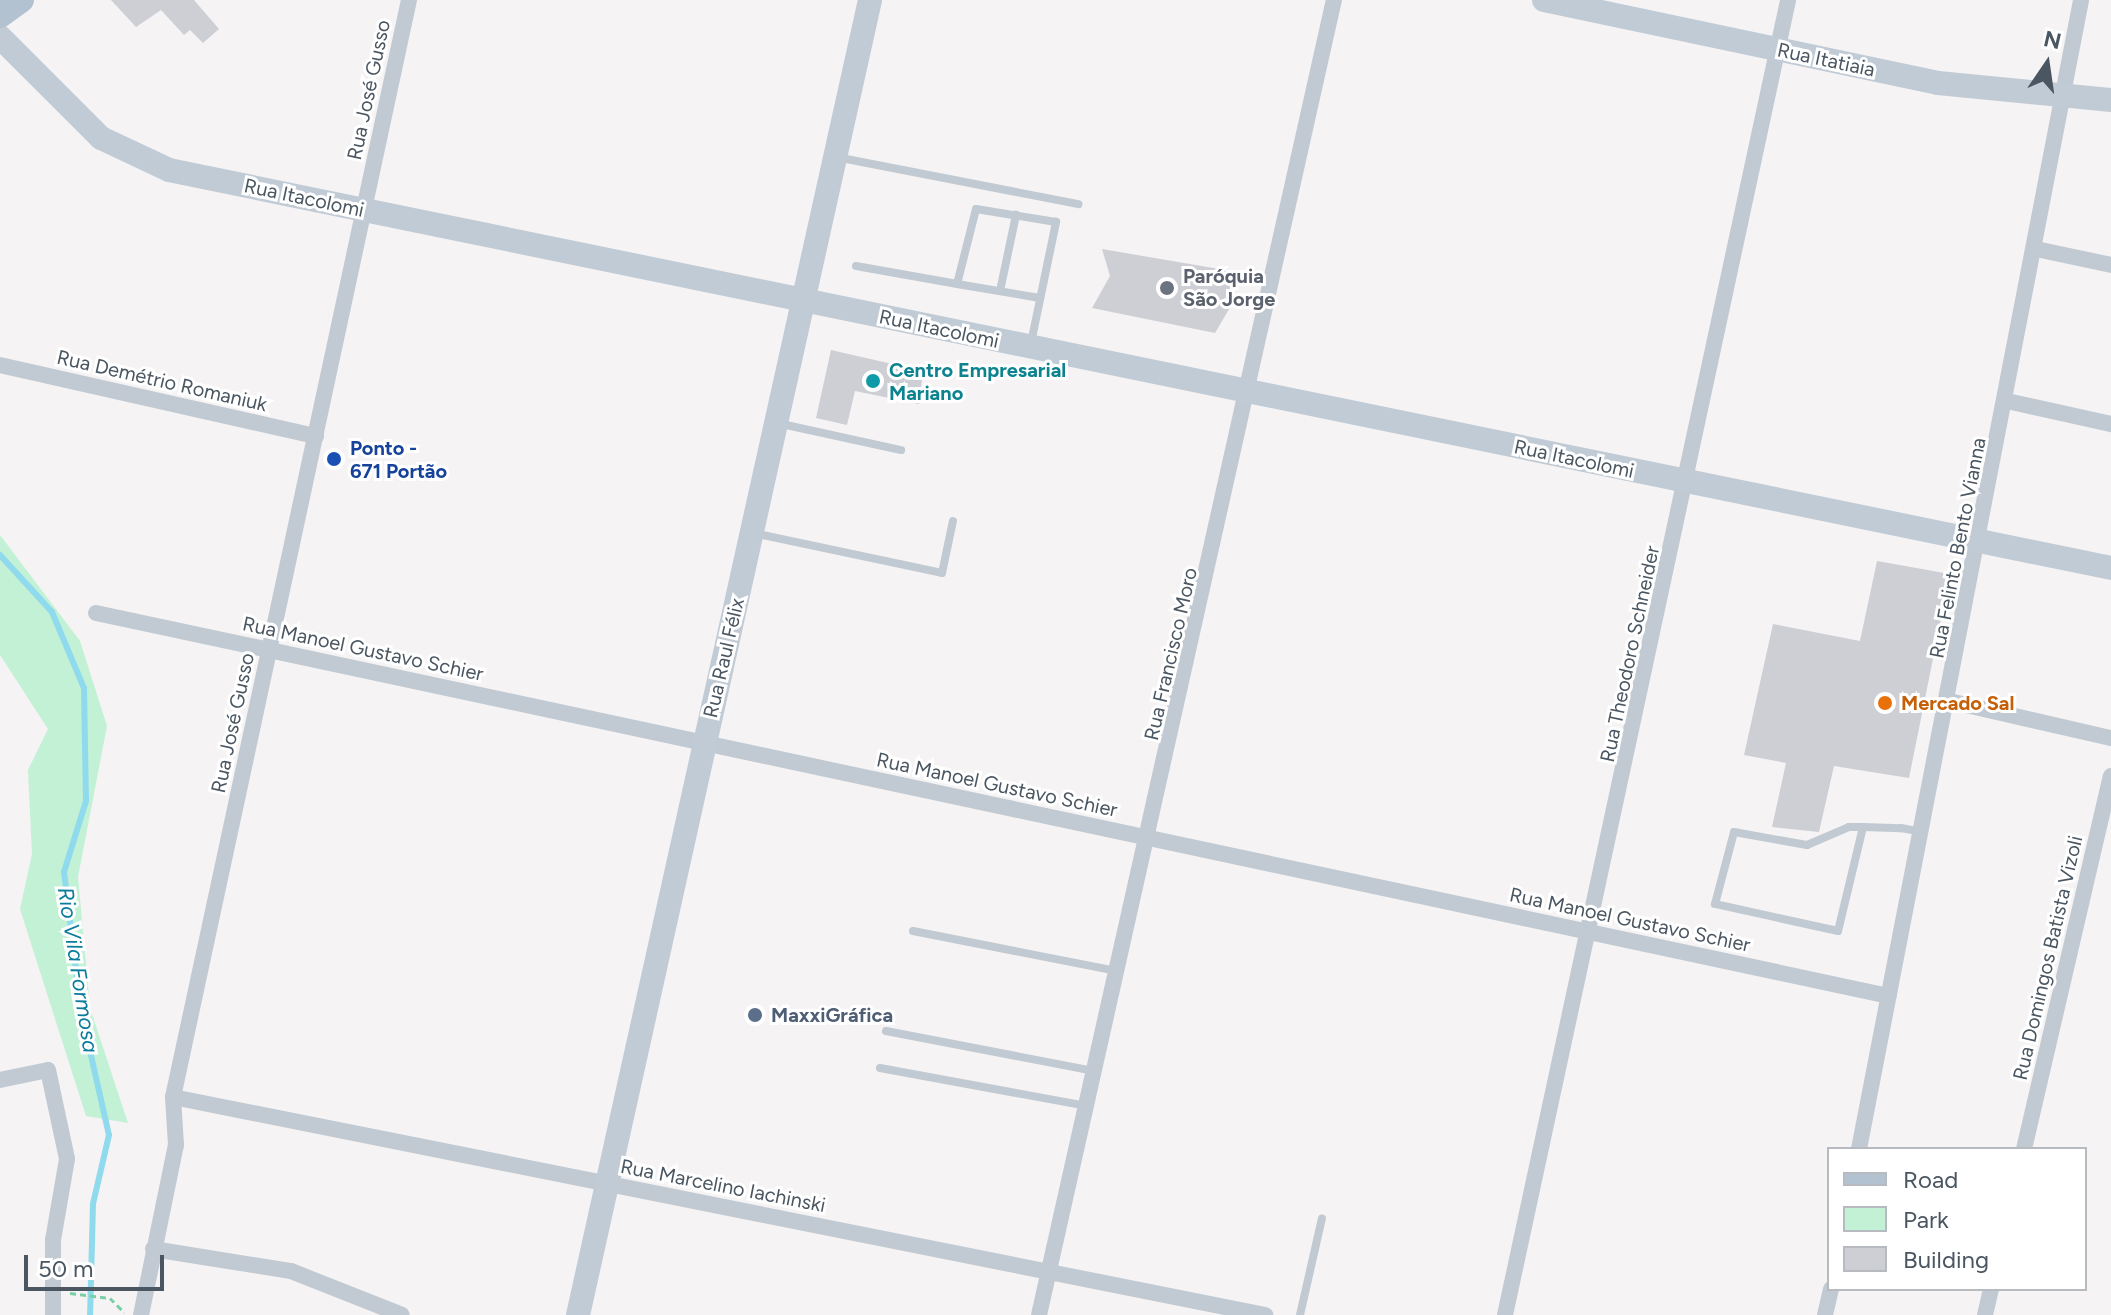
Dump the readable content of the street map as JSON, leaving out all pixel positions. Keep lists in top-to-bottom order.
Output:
{
  "streets": {
    "main road": ["Rua Itatiaia", "Rua Itacolomi", "Rua Raul Félix"],
    "street": [
      "Rua José Gusso",
      "Rua Demétrio Romaniuk",
      "Rua Felinto Bento Vianna",
      "Rua Manoel Gustavo Schier",
      "Rua Francisco Moro",
      "Rua Theodoro Schneider",
      "Rua Domingos Batista Vizoli",
      "Rua Marcelino Iachinski"
    ]
  },
  "crossings": [
    ["Rua Itatiaia", "Rua Felinto Bento Vianna"],
    ["Rua Itatiaia", "Rua Theodoro Schneider"],
    ["Rua José Gusso", "Rua Itacolomi"],
    ["Rua José Gusso", "Rua Demétrio Romaniuk"],
    ["Rua José Gusso", "Rua Manoel Gustavo Schier"],
    ["Rua José Gusso", "Rua Marcelino Iachinski"],
    ["Rua Itacolomi", "Rua Felinto Bento Vianna"],
    ["Rua Itacolomi", "Rua Francisco Moro"],
    ["Rua Itacolomi", "Rua Theodoro Schneider"],
    ["Rua Itacolomi", "Rua Raul Félix"],
    ["Rua Felinto Bento Vianna", "Rua Manoel Gustavo Schier"],
    ["Rua Manoel Gustavo Schier", "Rua Francisco Moro"],
    ["Rua Manoel Gustavo Schier", "Rua Theodoro Schneider"],
    ["Rua Manoel Gustavo Schier", "Rua Raul Félix"],
    ["Rua Francisco Moro", "Rua Marcelino Iachinski"],
    ["Rua Raul Félix", "Rua Marcelino Iachinski"]
  ],
  "water": ["Rio Vila Formosa"],
  "places": [
    "Paróquia São Jorge",
    "Centro Empresarial Mariano",
    "Ponto - 671 Portão",
    "Mercado Sal",
    "MaxxiGráfica"
  ],
  "legend": ["Road", "Park", "Building"],
  "scale_bar": "50 m",
  "north": "top"
}
